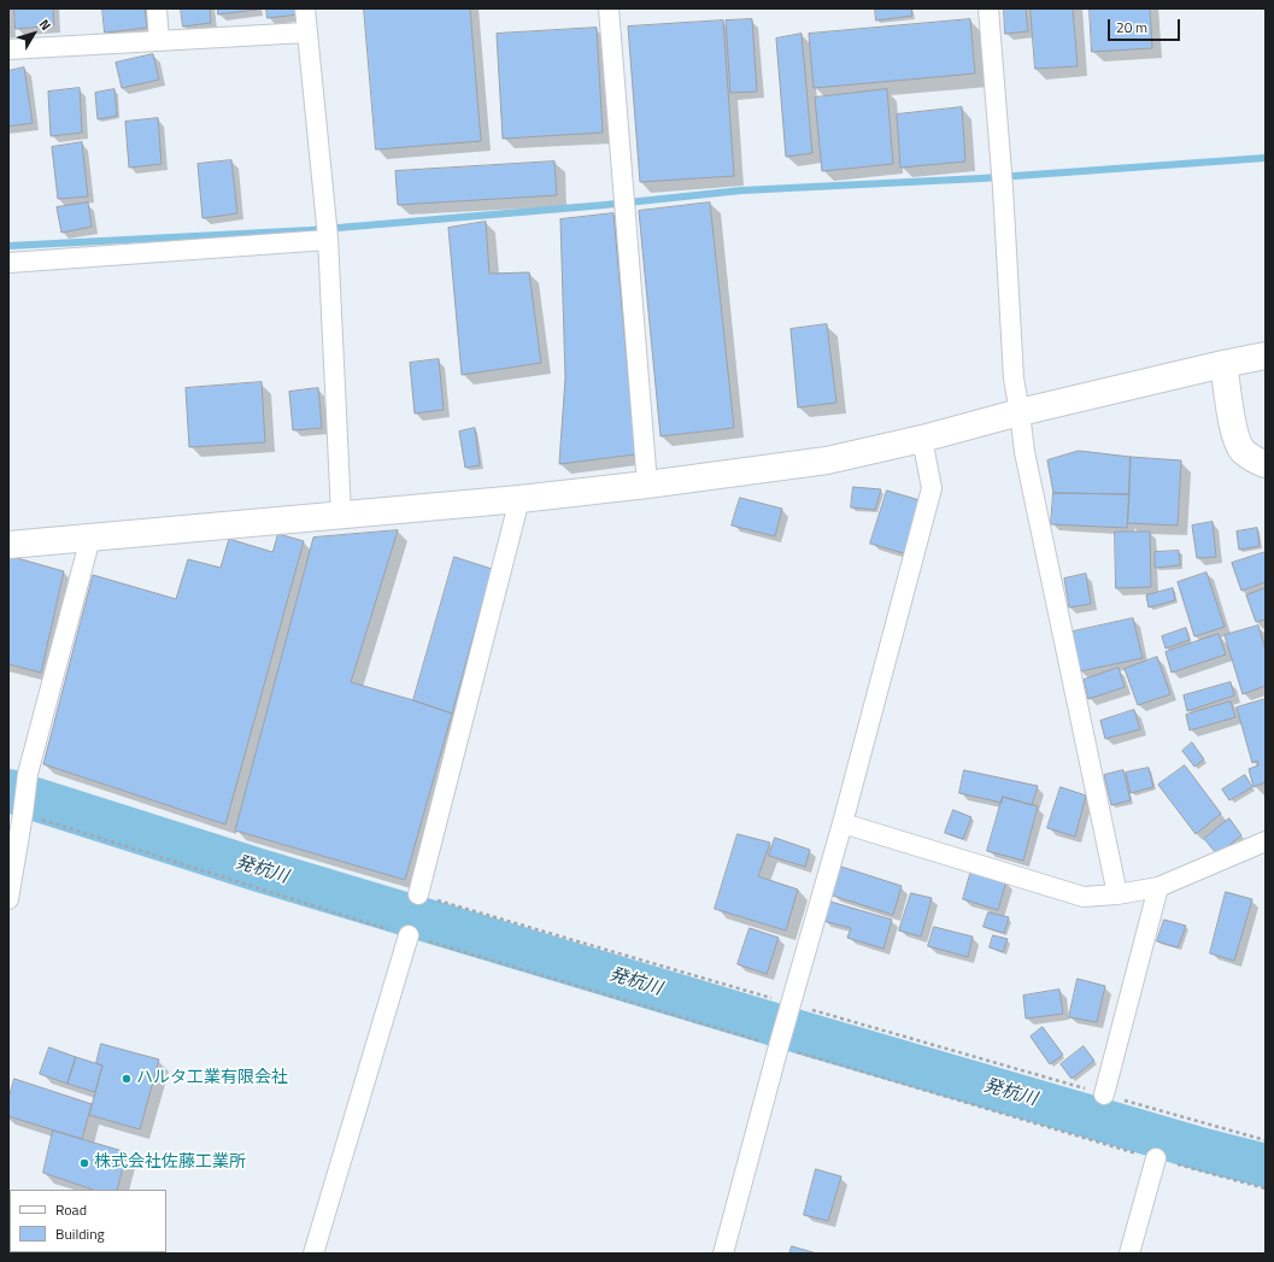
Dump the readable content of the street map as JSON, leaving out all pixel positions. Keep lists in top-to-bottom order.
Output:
{
  "water": ["発杭川"],
  "places": ["ハルタ工業有限会社", "株式会社佐藤工業所"],
  "legend": ["Road", "Building"],
  "scale_bar": "20 m",
  "north": "top right"
}
